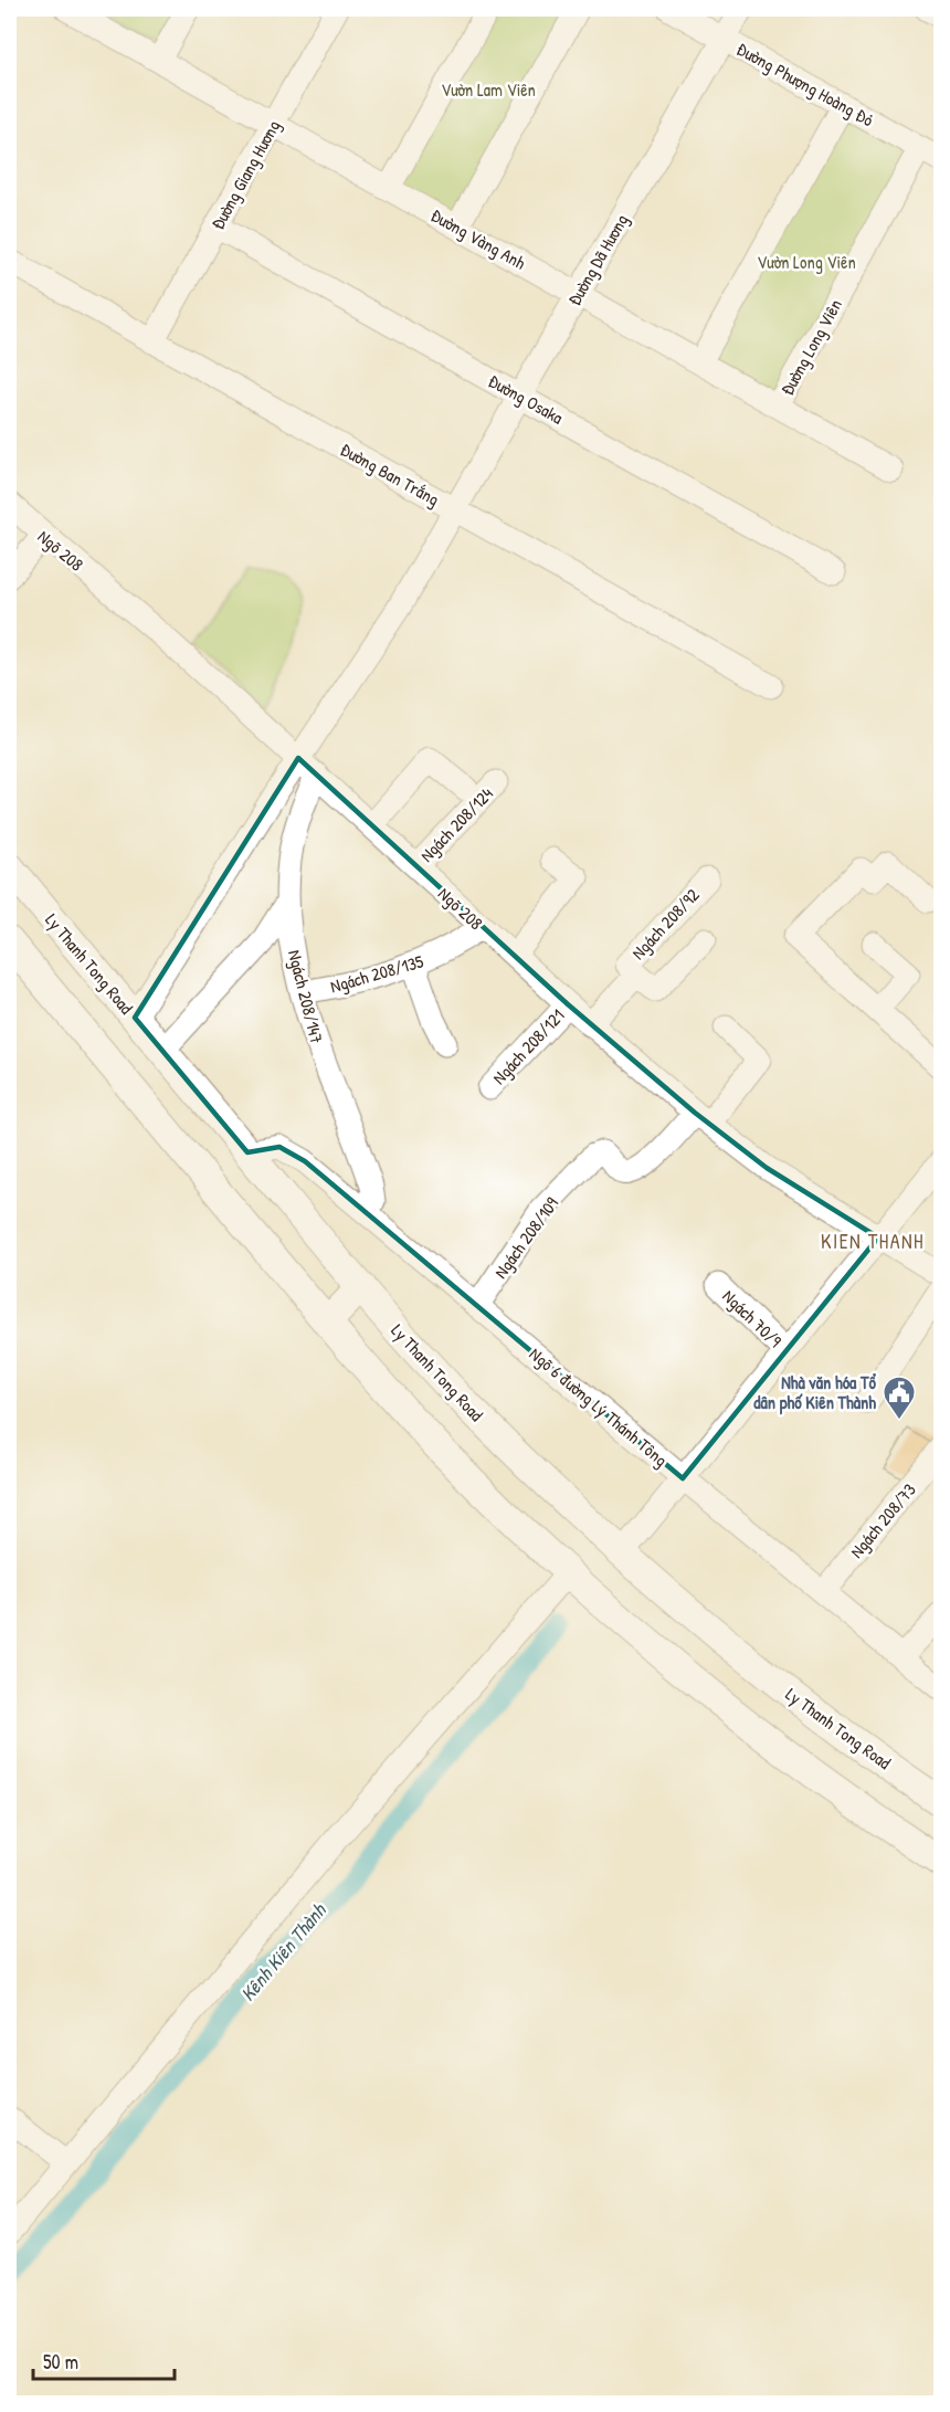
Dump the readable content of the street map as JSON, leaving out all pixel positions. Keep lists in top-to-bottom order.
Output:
{
  "streets": {
    "main road": ["Ly Thanh Tong Road"],
    "street": [
      "Đường Phượng Hoàng Đỏ",
      "Đường Giang Hương",
      "Đường Vàng Anh",
      "Đường Dã Hương",
      "Đường Long Viên",
      "Đường Osaka",
      "Đường Ban Trắng",
      "Ngõ 208",
      "Ngách 208/124",
      "Ngách 208/92",
      "Ngách 208/135",
      "Ngách 208/147",
      "Ngách 208/121",
      "Ngách 208/109",
      "Ngách 70/9",
      "Ngõ 6 đường Lý Thánh Tông",
      "Ngách 208/73"
    ]
  },
  "crossings": [
    ["Đường Phượng Hoàng Đỏ", "Đường Dã Hương"],
    ["Đường Phượng Hoàng Đỏ", "Đường Long Viên"],
    ["Đường Giang Hương", "Đường Vàng Anh"],
    ["Đường Giang Hương", "Đường Osaka"],
    ["Đường Giang Hương", "Đường Ban Trắng"],
    ["Đường Vàng Anh", "Đường Dã Hương"],
    ["Đường Vàng Anh", "Đường Long Viên"],
    ["Đường Dã Hương", "Đường Osaka"],
    ["Đường Dã Hương", "Đường Ban Trắng"],
    ["Đường Dã Hương", "Ngõ 208"],
    ["Đường Dã Hương", "Ly Thanh Tong Road"],
    ["Ngõ 208", "Ngách 208/124"],
    ["Ngõ 208", "Ngách 208/92"],
    ["Ngõ 208", "Ngách 208/135"],
    ["Ngõ 208", "Ngách 208/147"],
    ["Ngõ 208", "Ngách 208/121"],
    ["Ngõ 208", "Ngách 208/109"],
    ["Ly Thanh Tong Road", "Ngõ 6 đường Lý Thánh Tông"],
    ["Ngách 208/135", "Ngách 208/147"],
    ["Ngách 208/147", "Ngõ 6 đường Lý Thánh Tông"],
    ["Ngách 208/109", "Ngõ 6 đường Lý Thánh Tông"],
    ["Ngõ 6 đường Lý Thánh Tông", "Ngách 208/73"]
  ],
  "districts": ["KIEN THANH"],
  "water": ["Kênh Kiên Thành"],
  "parks": ["Vườn Lam Viên", "Vườn Long Viên"],
  "places": {
    "public building": ["Nhà văn hóa Tổ dân phố Kiên Thành"]
  },
  "scale_bar": "50 m"
}
